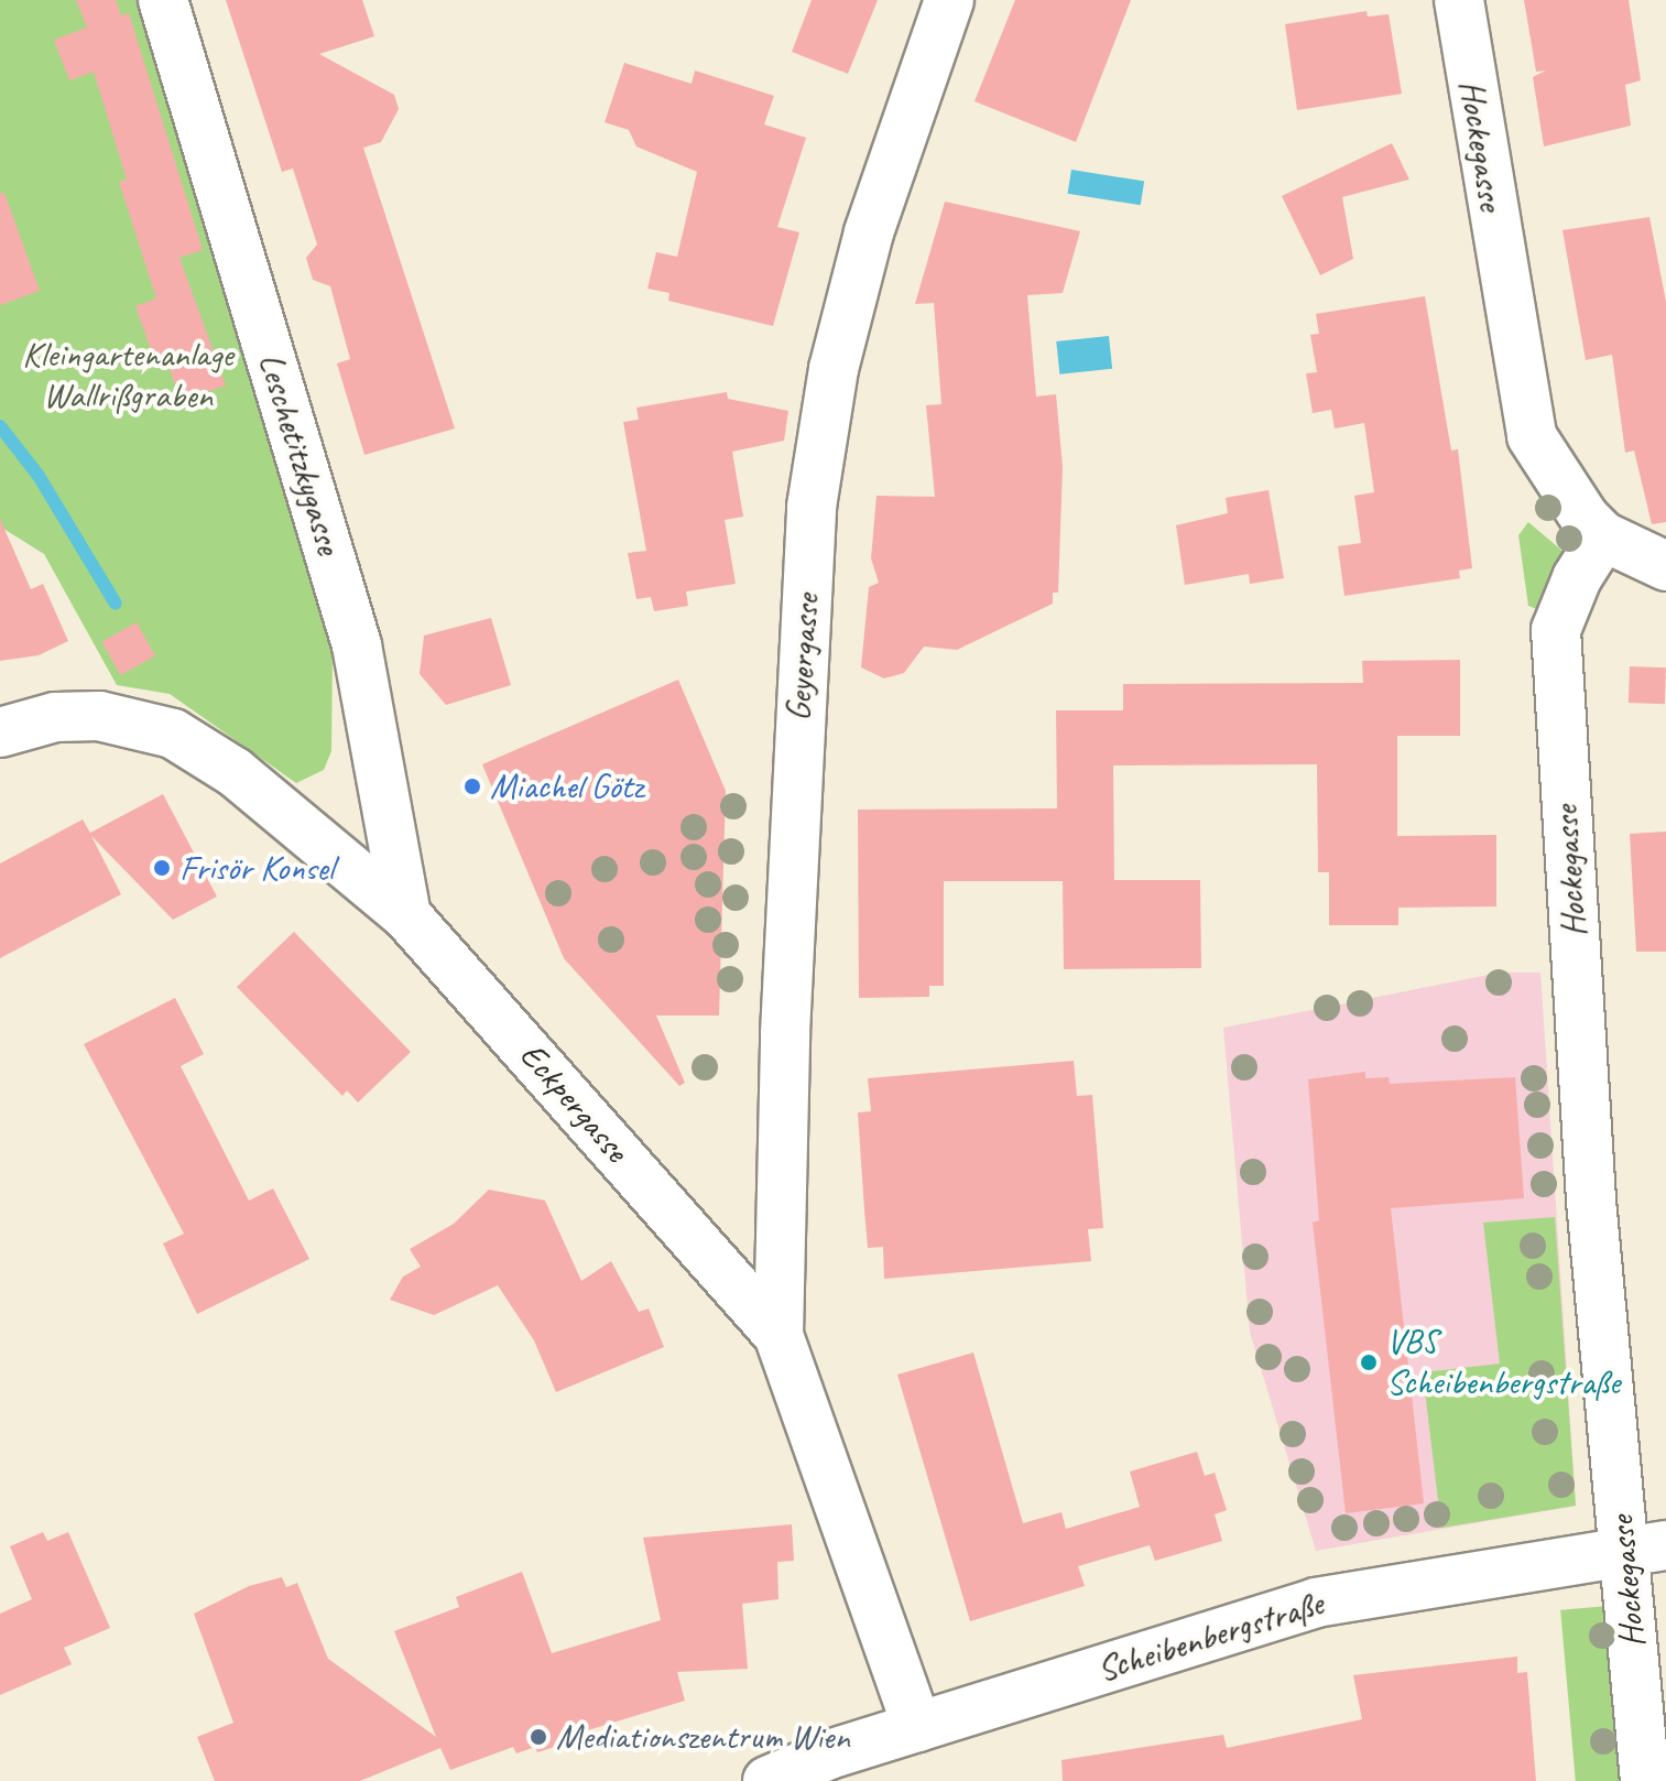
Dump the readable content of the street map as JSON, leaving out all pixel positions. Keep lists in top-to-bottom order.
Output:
{
  "streets": {
    "street": [
      "Hockegasse",
      "Leschetitzkygasse",
      "Geyergasse",
      "Eckpergasse",
      "Scheibenbergstraße"
    ]
  },
  "crossings": [
    ["Hockegasse", "Scheibenbergstraße"],
    ["Leschetitzkygasse", "Eckpergasse"],
    ["Geyergasse", "Eckpergasse"],
    ["Eckpergasse", "Scheibenbergstraße"]
  ],
  "parks": ["Kleingartenanlage Wallrißgraben"],
  "places": [
    "Miachel Götz",
    "Frisör Konsel",
    "VBS Scheibenbergstraße",
    "Mediationszentrum Wien"
  ]
}
